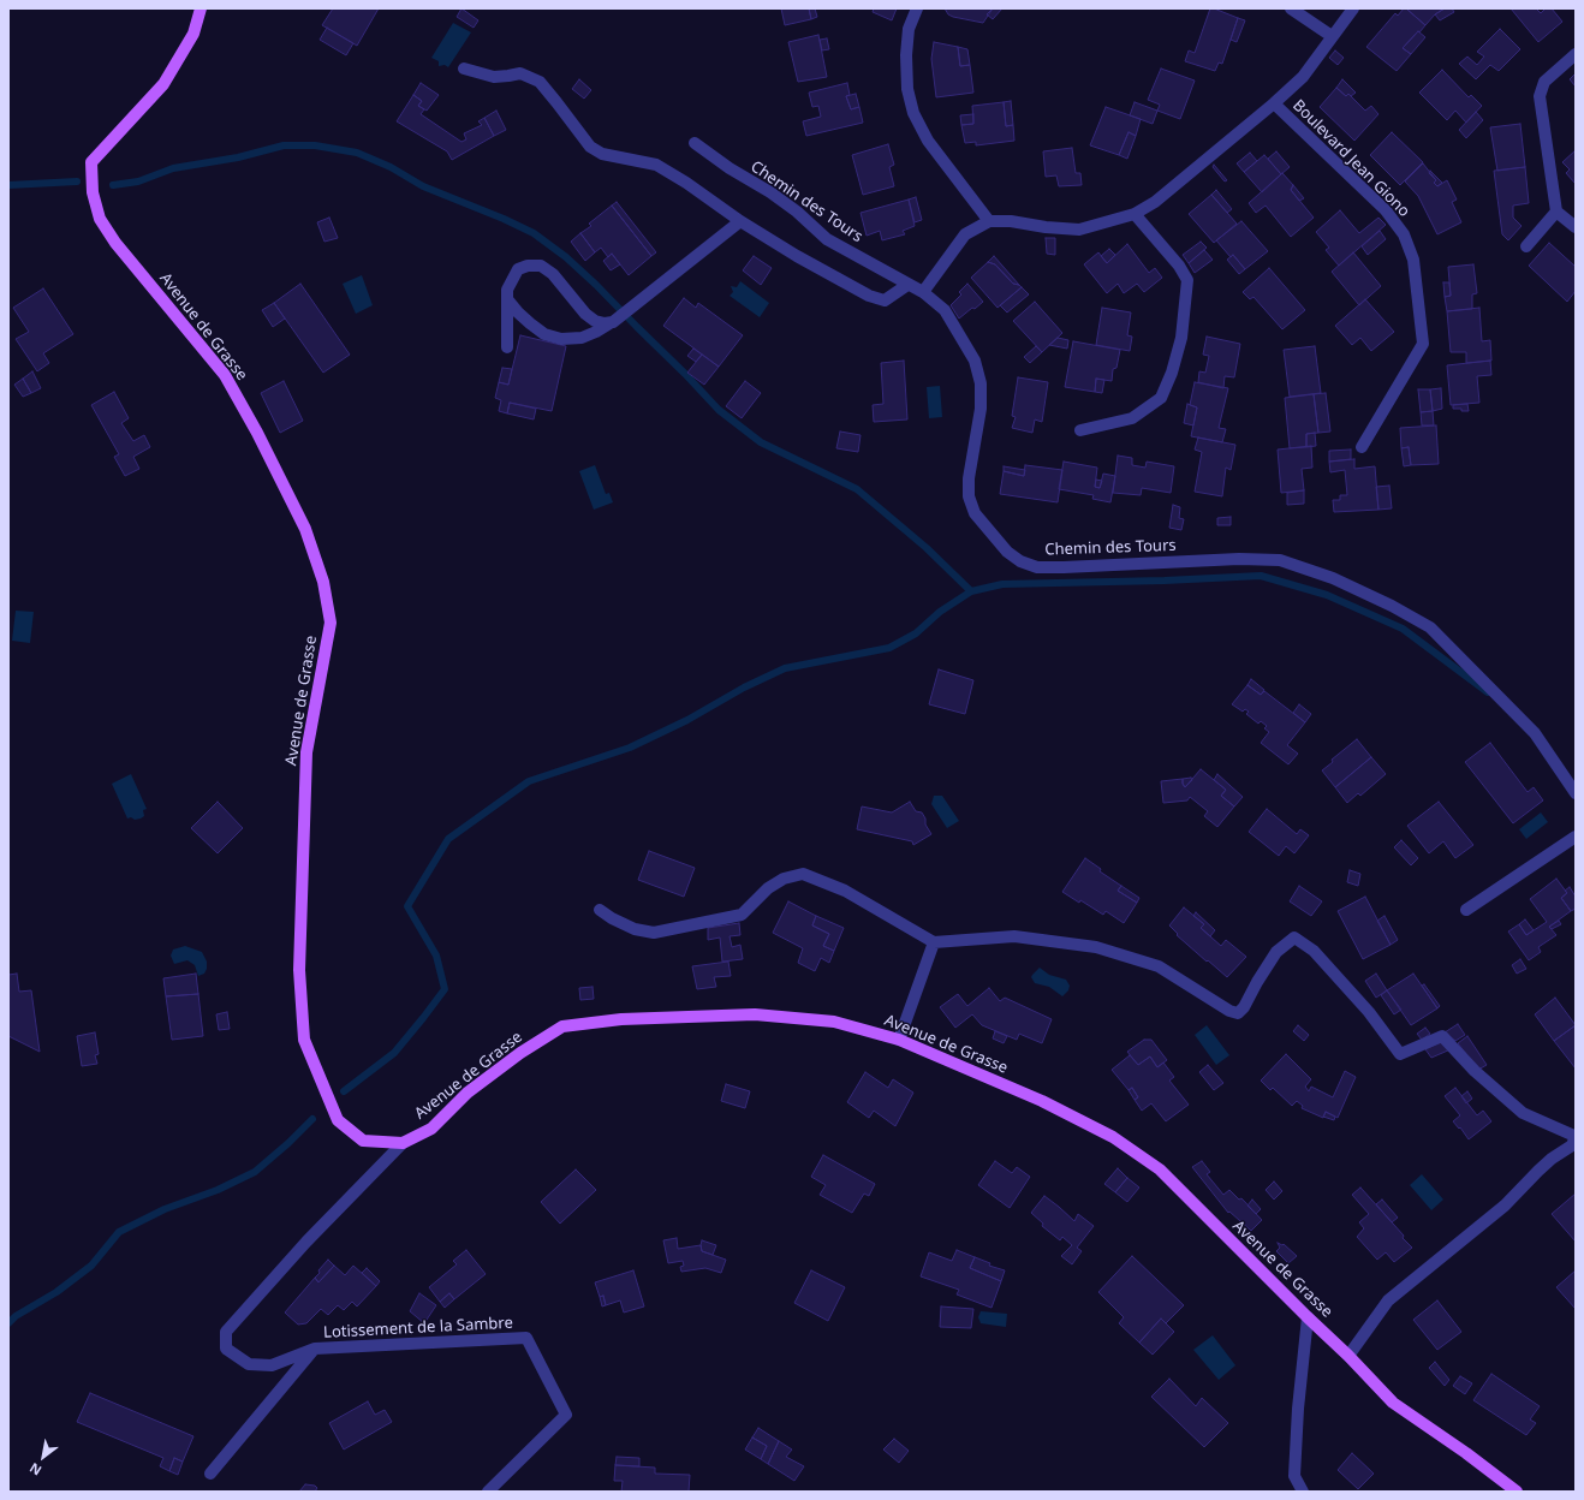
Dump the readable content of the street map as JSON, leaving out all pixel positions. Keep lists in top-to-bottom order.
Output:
{
  "streets": {
    "main road": ["Avenue de Grasse"],
    "street": ["Boulevard Jean Giono", "Chemin des Tours", "Lotissement de la Sambre"]
  },
  "crossings": [
    ["Boulevard Jean Giono", "Chemin des Tours"],
    ["Avenue de Grasse", "Lotissement de la Sambre"]
  ],
  "north": "bottom left"
}
